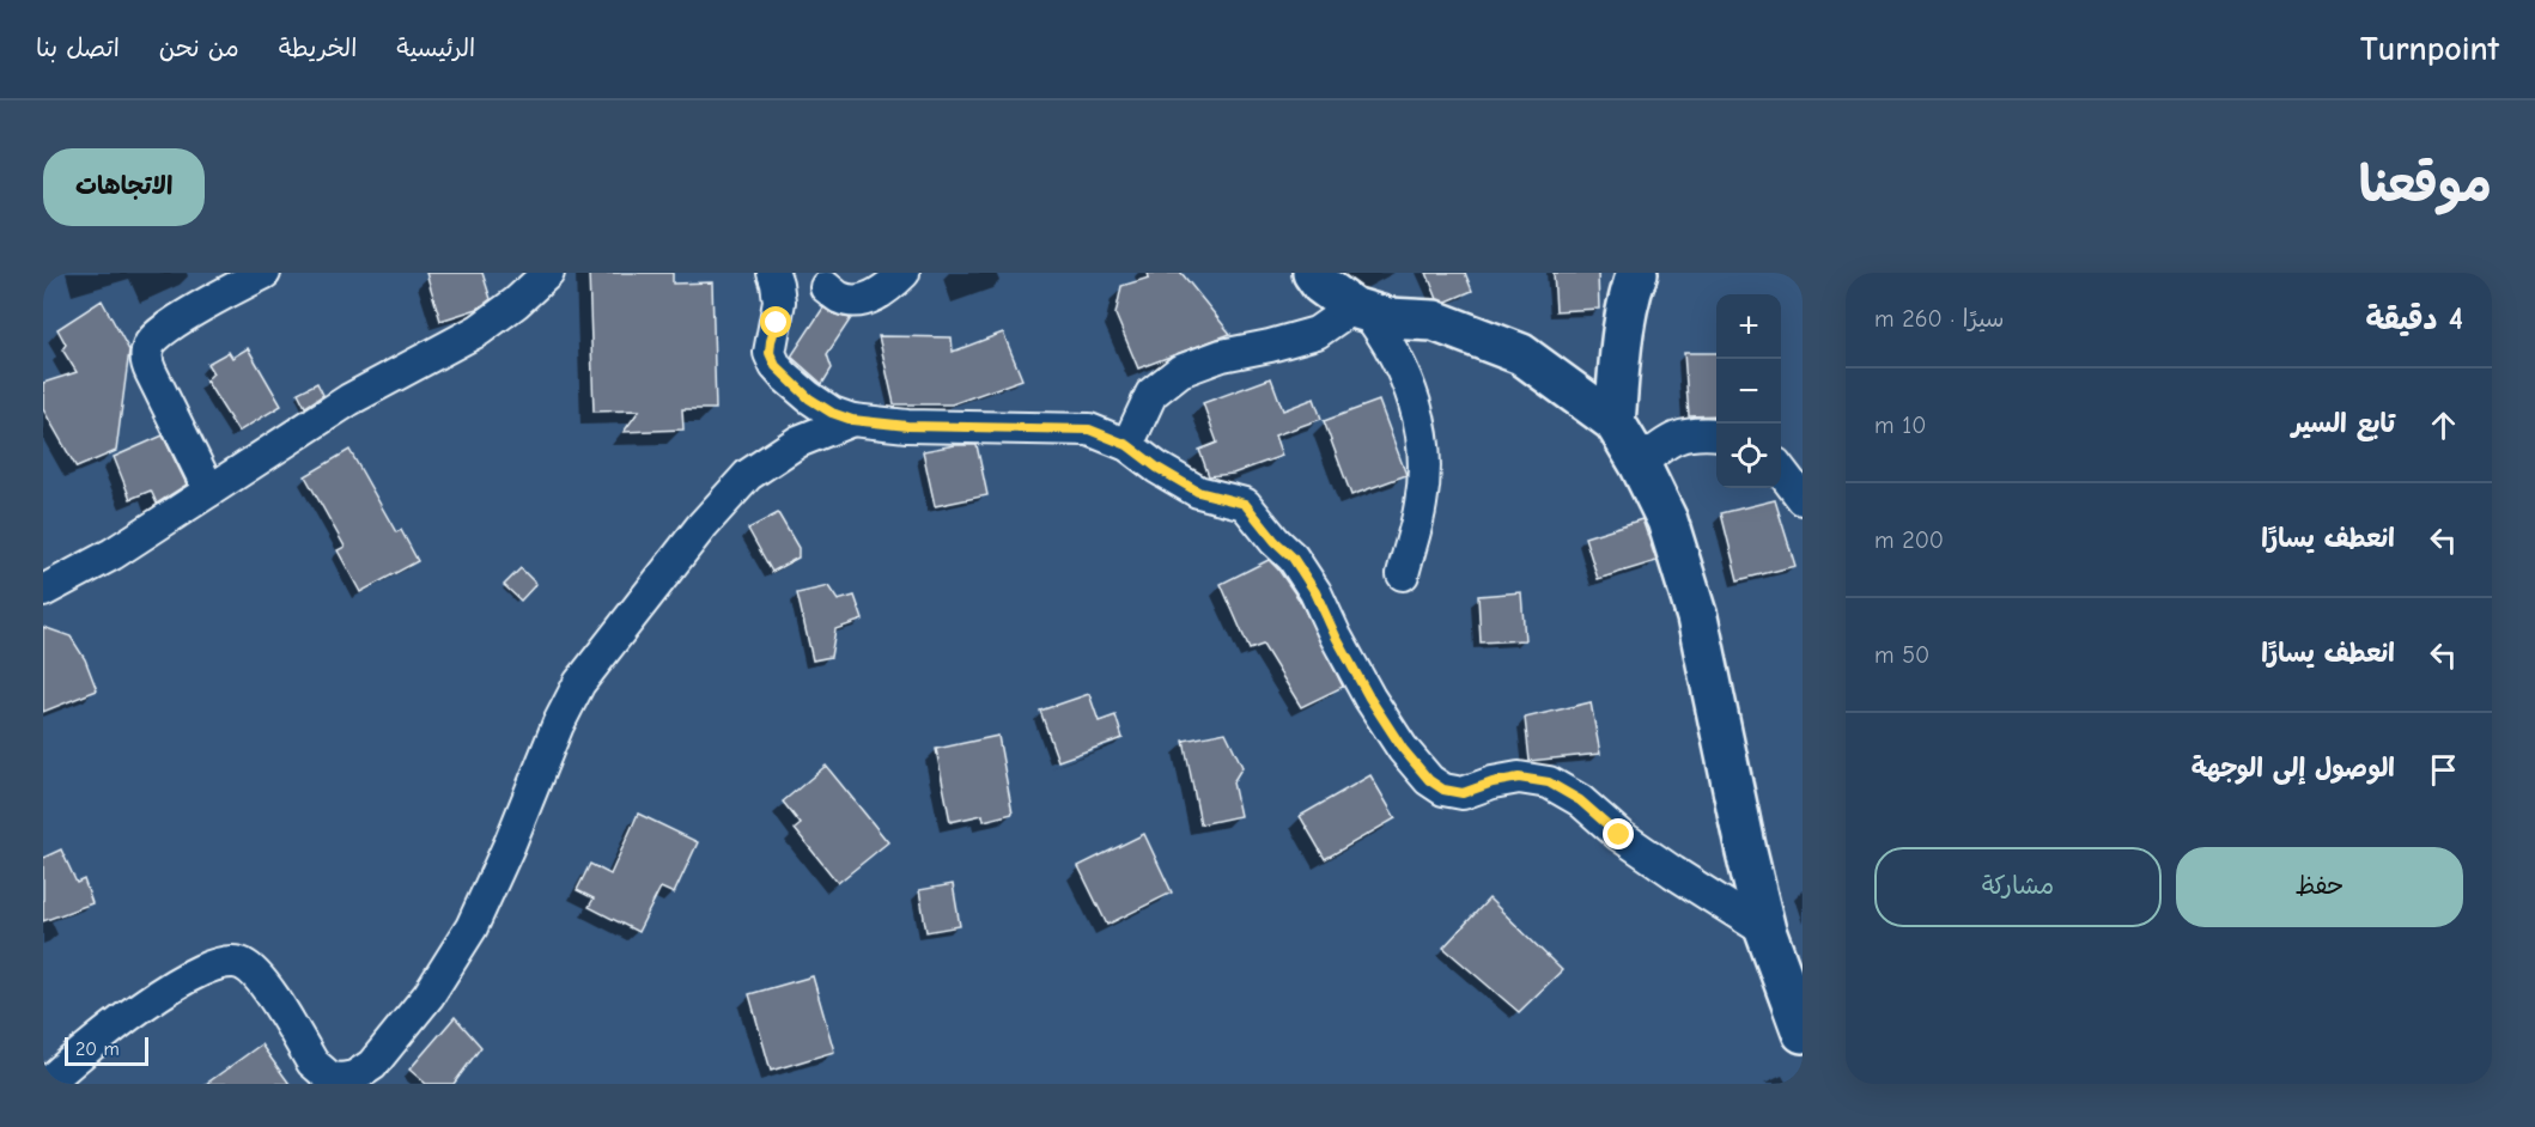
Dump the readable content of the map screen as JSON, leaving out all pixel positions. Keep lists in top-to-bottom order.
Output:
{
  "scale_bar": "20 m",
  "page": {
    "header": "Turnpoint",
    "nav": [
      "الرئيسية",
      "الخريطة",
      "من نحن",
      "اتصل بنا"
    ],
    "title": "موقعنا",
    "buttons": [
      "الاتجاهات",
      ["حفظ", "مشاركة"]
    ],
    "heading": ["4 دقيقة", "سيرًا · 260 m"],
    "map_buttons": ["+", "−"],
    "list": [
      ["تابع السير", "10 m"],
      ["انعطف يسارًا", "200 m"],
      ["انعطف يسارًا", "50 m"],
      "الوصول إلى الوجهة"
    ],
    "scale": "20 m"
  }
}
